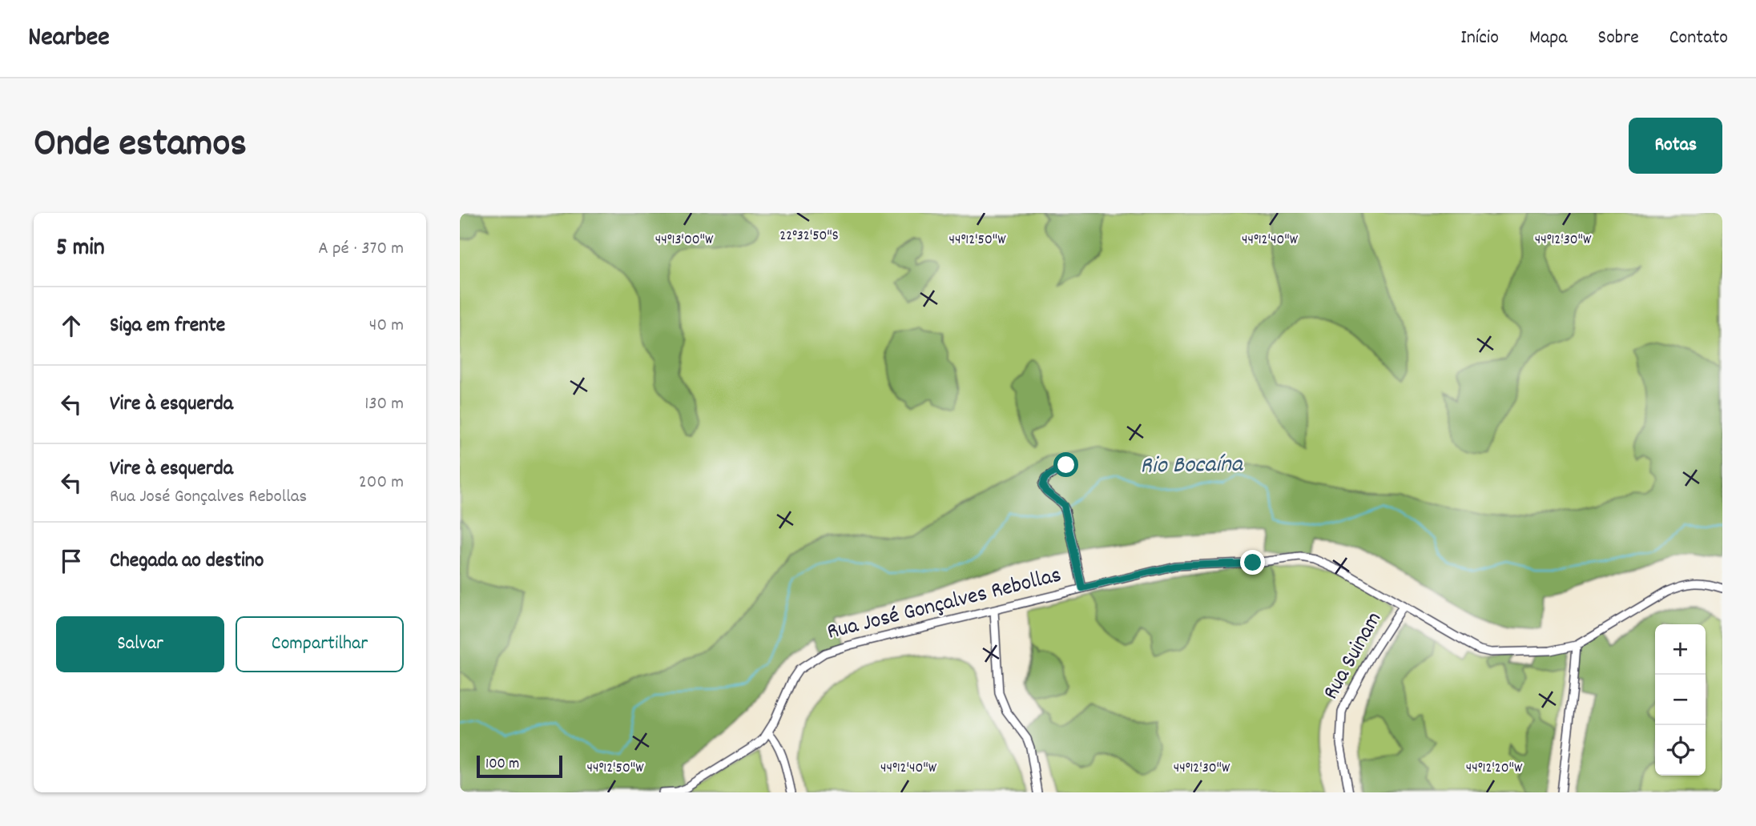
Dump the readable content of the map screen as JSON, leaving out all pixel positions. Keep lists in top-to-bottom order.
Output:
{
  "streets": {
    "street": ["Rua José Gonçalves Rebollas", "Rua Suinam"]
  },
  "crossings": [
    ["Rua José Gonçalves Rebollas", "Rua Suinam"]
  ],
  "water": ["Rio Bocaína"],
  "scale_bar": "100 m",
  "page": {
    "header": "Nearbee",
    "nav": [
      "Início",
      "Mapa",
      "Sobre",
      "Contato"
    ],
    "title": "Onde estamos",
    "buttons": [
      "Rotas",
      ["Salvar", "Compartilhar"]
    ],
    "heading": ["5 min", "A pé · 370 m"],
    "list": [
      ["Siga em frente", "40 m"],
      ["Vire à esquerda", "130 m"],
      ["Vire à esquerda", "Rua José Gonçalves Rebollas", "200 m"],
      "Chegada ao destino"
    ],
    "map_buttons": ["+", "−"],
    "scale": "100 m"
  },
  "coordinates": [
    "22°32'50\"S",
    "44°12'40\"W",
    "44°13'00\"W",
    "44°12'50\"W",
    "44°12'30\"W",
    "44°12'20\"W"
  ]
}
